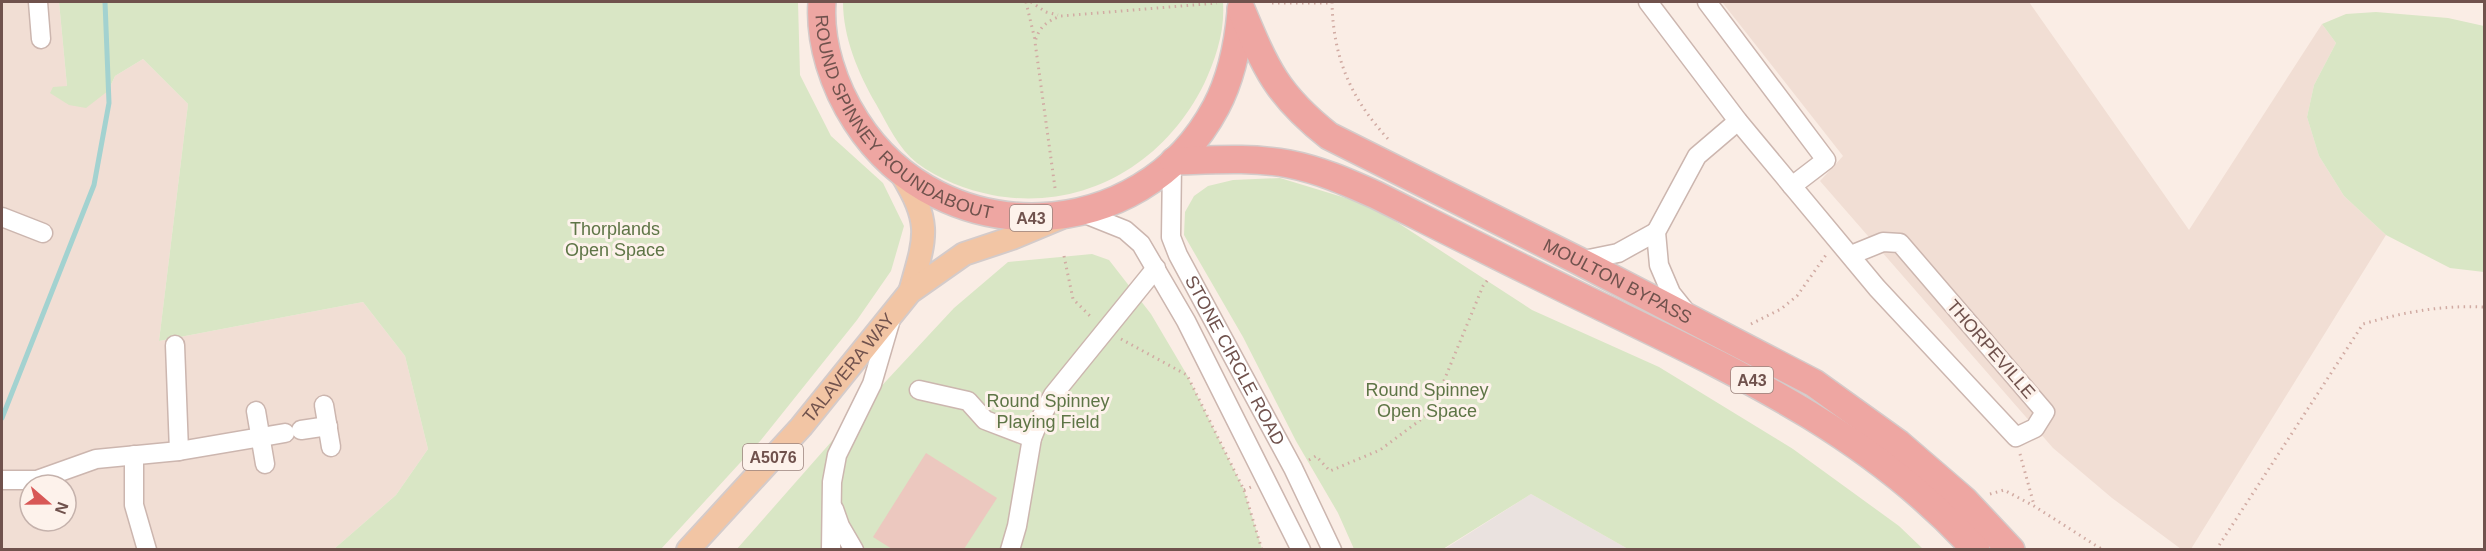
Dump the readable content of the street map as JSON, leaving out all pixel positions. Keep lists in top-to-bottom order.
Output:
{
  "streets": {
    "highway": ["ROUND SPINNEY ROUNDABOUT", "A43", "MOULTON BYPASS"],
    "main road": ["TALAVERA WAY", "A5076"],
    "street": ["THORPEVILLE", "STONE CIRCLE ROAD"]
  },
  "crossings": [
    ["ROUND SPINNEY ROUNDABOUT", "MOULTON BYPASS"],
    ["ROUND SPINNEY ROUNDABOUT", "STONE CIRCLE ROAD"],
    ["ROUND SPINNEY ROUNDABOUT", "TALAVERA WAY"],
    ["MOULTON BYPASS", "STONE CIRCLE ROAD"],
    ["STONE CIRCLE ROAD", "TALAVERA WAY"]
  ],
  "parks": ["Thorplands Open Space", "Round Spinney Open Space", "Round Spinney Playing Field"],
  "north": "right"
}
